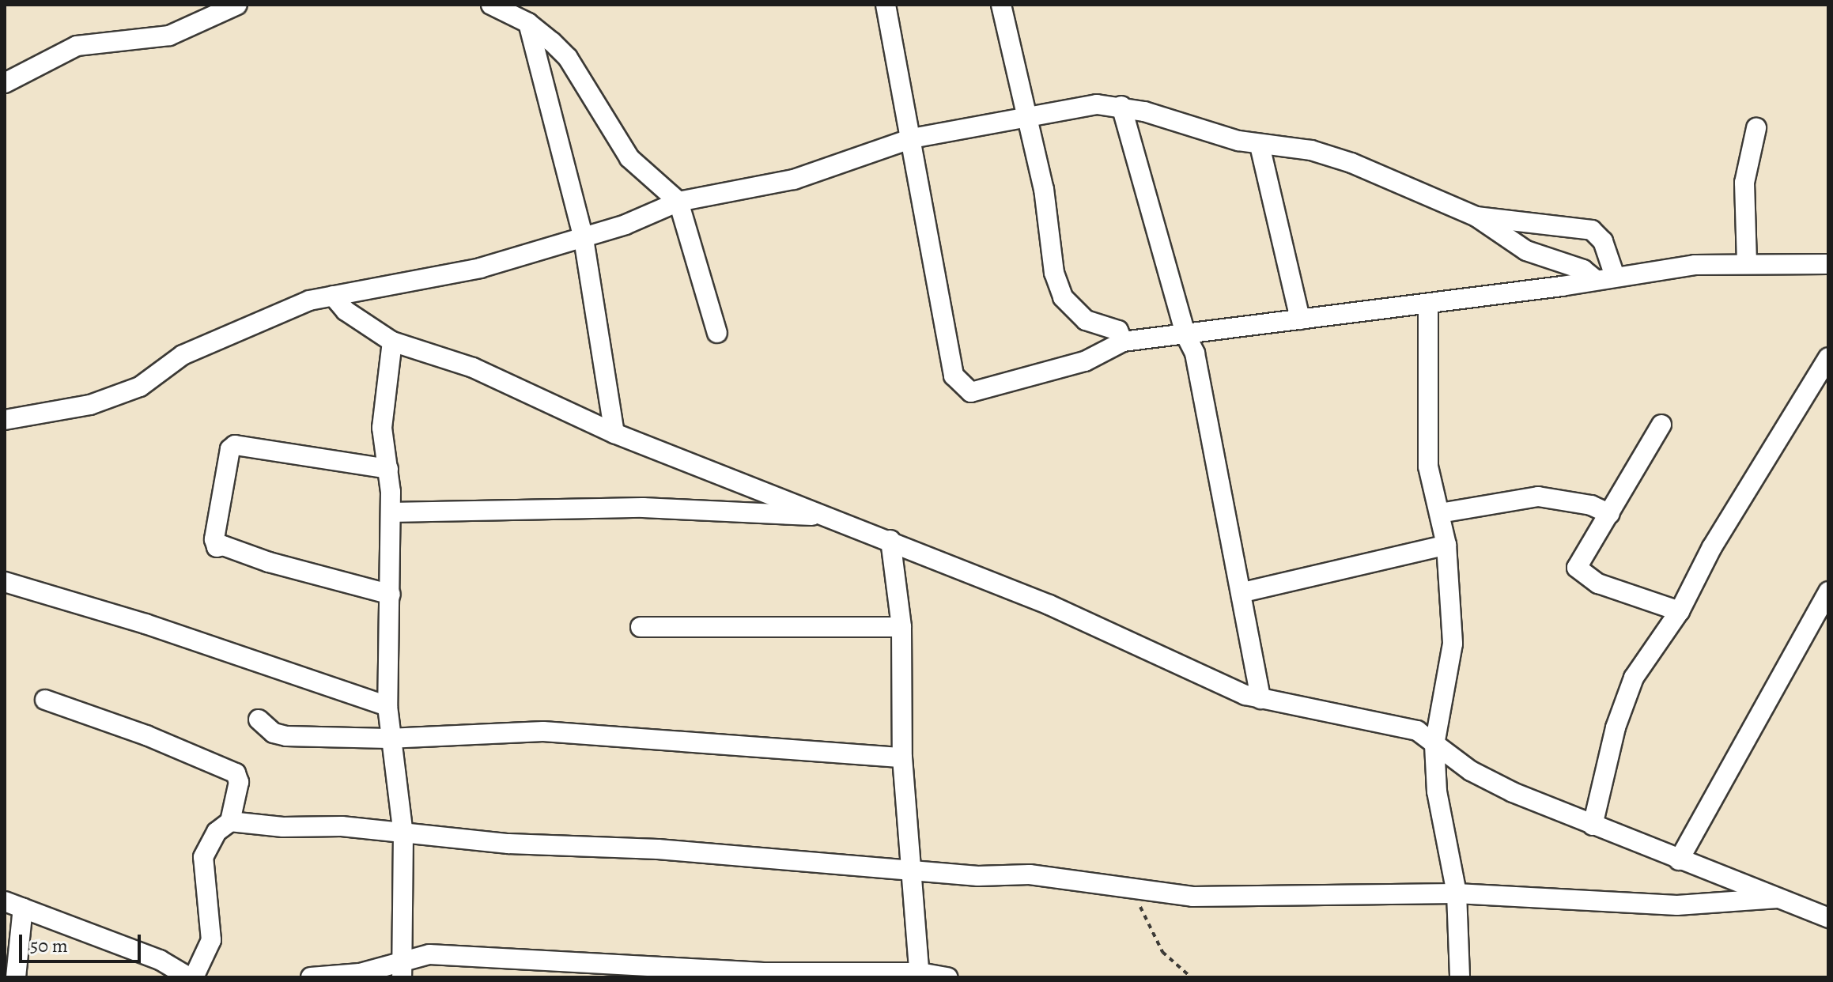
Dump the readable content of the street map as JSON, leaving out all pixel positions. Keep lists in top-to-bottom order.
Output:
{
  "scale_bar": "50 m"
}
